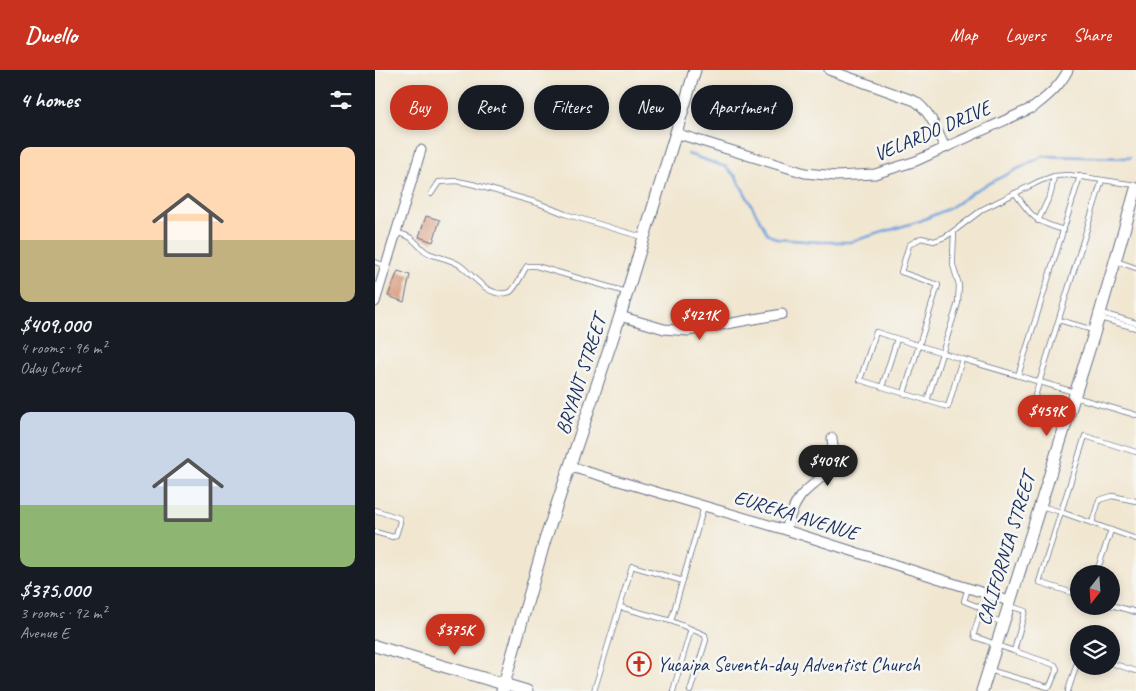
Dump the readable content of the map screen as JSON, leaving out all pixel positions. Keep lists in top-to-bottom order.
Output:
{
  "streets": {
    "street": [
      "VELARDO DRIVE",
      "BRYANT STREET",
      "EUREKA AVENUE",
      "CALIFORNIA STREET"
    ]
  },
  "crossings": [
    ["VELARDO DRIVE", "BRYANT STREET"],
    ["BRYANT STREET", "EUREKA AVENUE"],
    ["EUREKA AVENUE", "CALIFORNIA STREET"]
  ],
  "places": {
    "church": ["Yucaipa Seventh-day Adventist Church"]
  },
  "north": "bottom",
  "page": {
    "header": "Dwello",
    "nav": ["Map", "Layers", "Share"],
    "heading": "4 homes",
    "chip": [
      "Buy",
      "Rent",
      "Filters",
      "New",
      "Apartment"
    ],
    "list": [
      {
        "name": "$409,000",
        "note": "4 rooms · 96 m² · Oday Court"
      },
      {
        "name": "$375,000",
        "note": "3 rooms · 92 m² · Avenue E"
      }
    ],
    "price": [
      "$421K",
      "$459K",
      "$409K",
      "$375K"
    ]
  }
}
